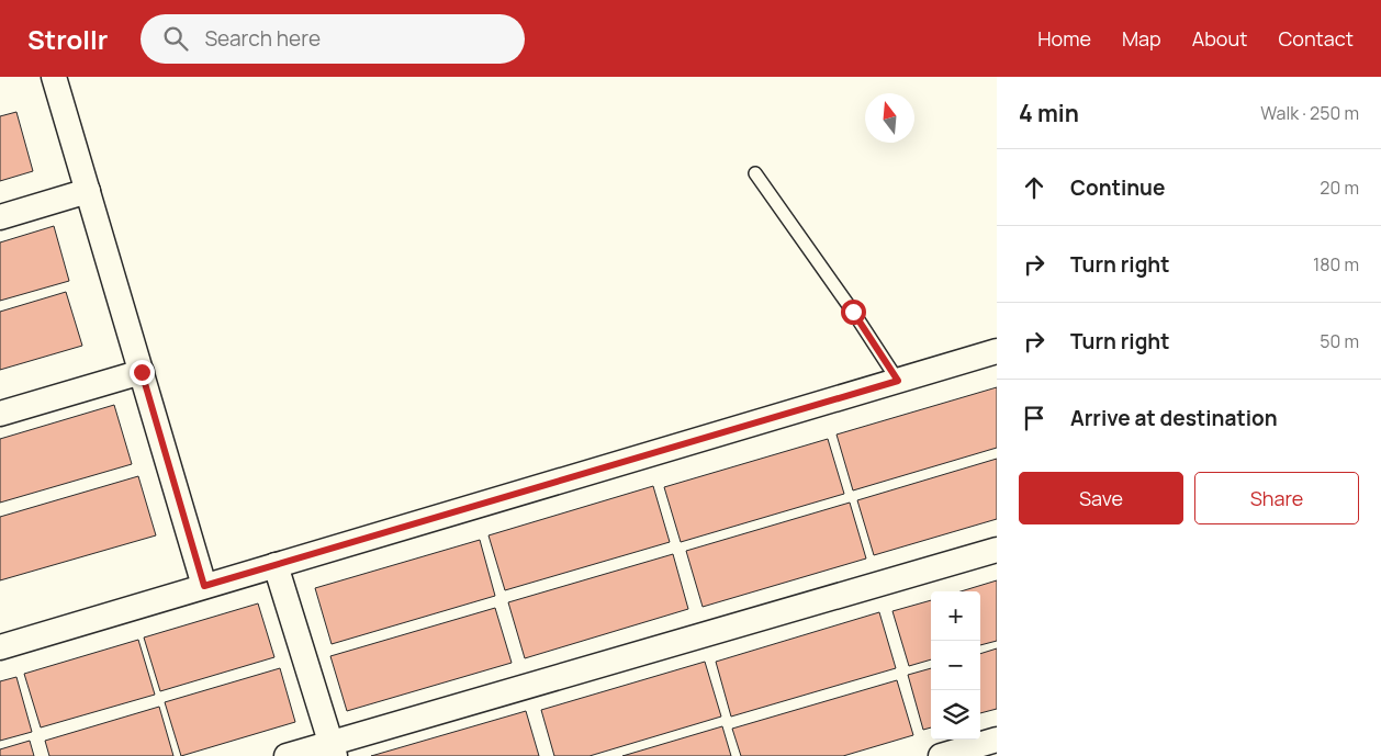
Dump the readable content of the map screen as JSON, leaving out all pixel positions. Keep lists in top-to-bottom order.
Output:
{
  "north": "top",
  "page": {
    "header": "Strollr",
    "search": "Search here",
    "nav": [
      "Home",
      "Map",
      "About",
      "Contact"
    ],
    "heading": ["4 min", "Walk · 250 m"],
    "list": [
      ["Continue", "20 m"],
      ["Turn right", "180 m"],
      ["Turn right", "50 m"],
      "Arrive at destination"
    ],
    "buttons": ["Save", "Share"],
    "map_buttons": ["+", "−"]
  }
}
